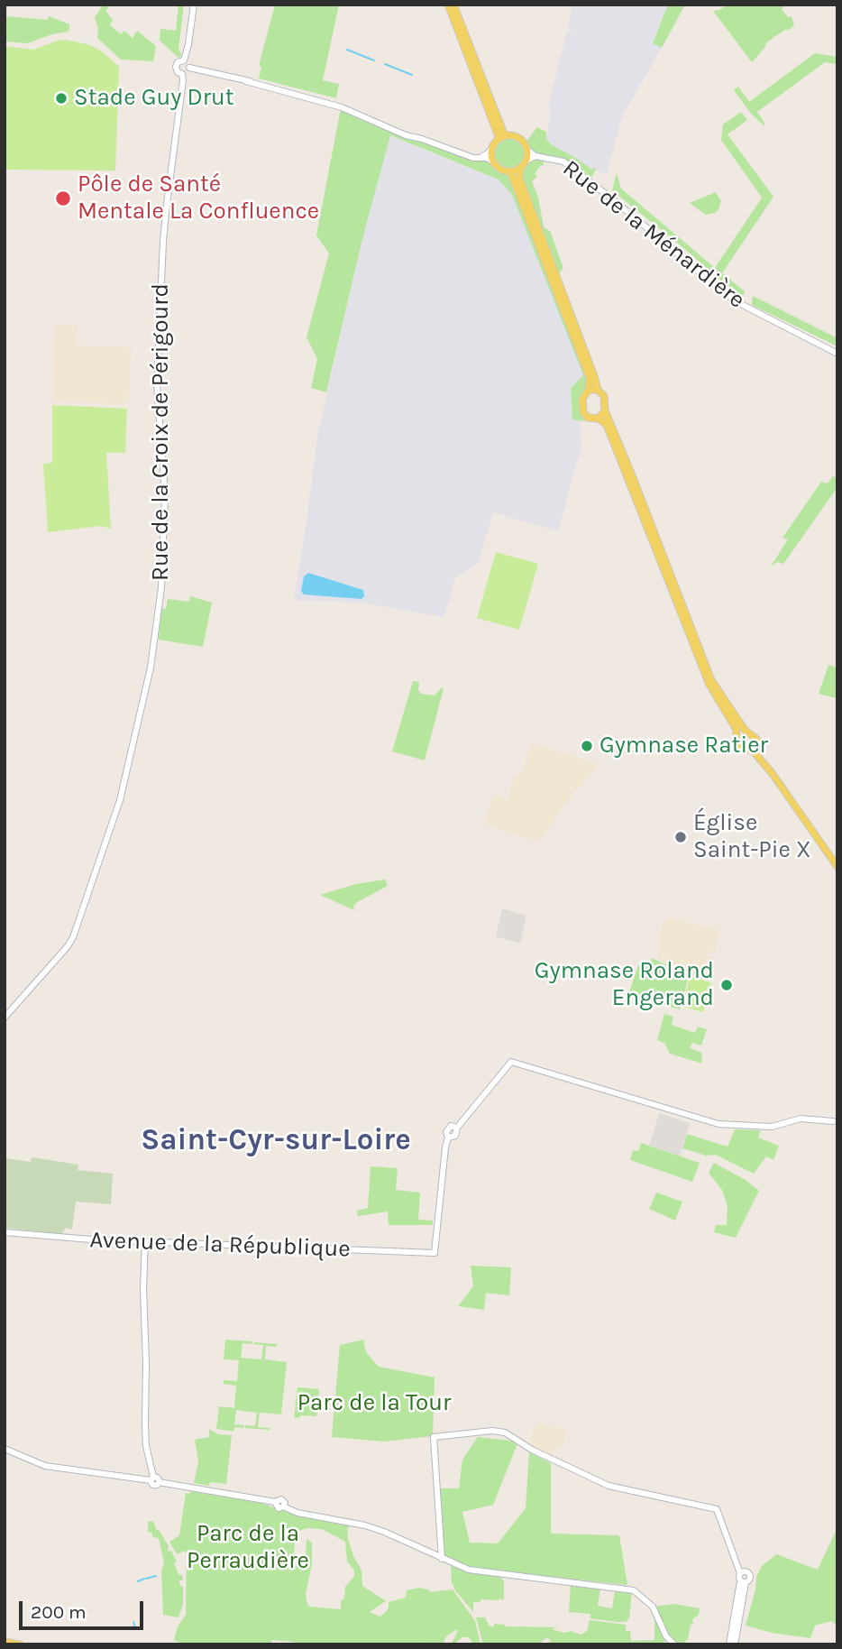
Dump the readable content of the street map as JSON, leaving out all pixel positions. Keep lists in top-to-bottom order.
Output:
{
  "streets": {
    "street": ["Rue de la Ménardière", "Rue de la Croix de Périgourd", "Avenue de la République"]
  },
  "districts": ["Saint-Cyr-sur-Loire"],
  "parks": ["Parc de la Tour", "Parc de la Perraudière"],
  "places": [
    "Stade Guy Drut",
    "Pôle de Santé Mentale La Confluence",
    "Gymnase Ratier",
    "Église Saint-Pie X",
    "Gymnase Roland Engerand"
  ],
  "scale_bar": "200 m"
}
